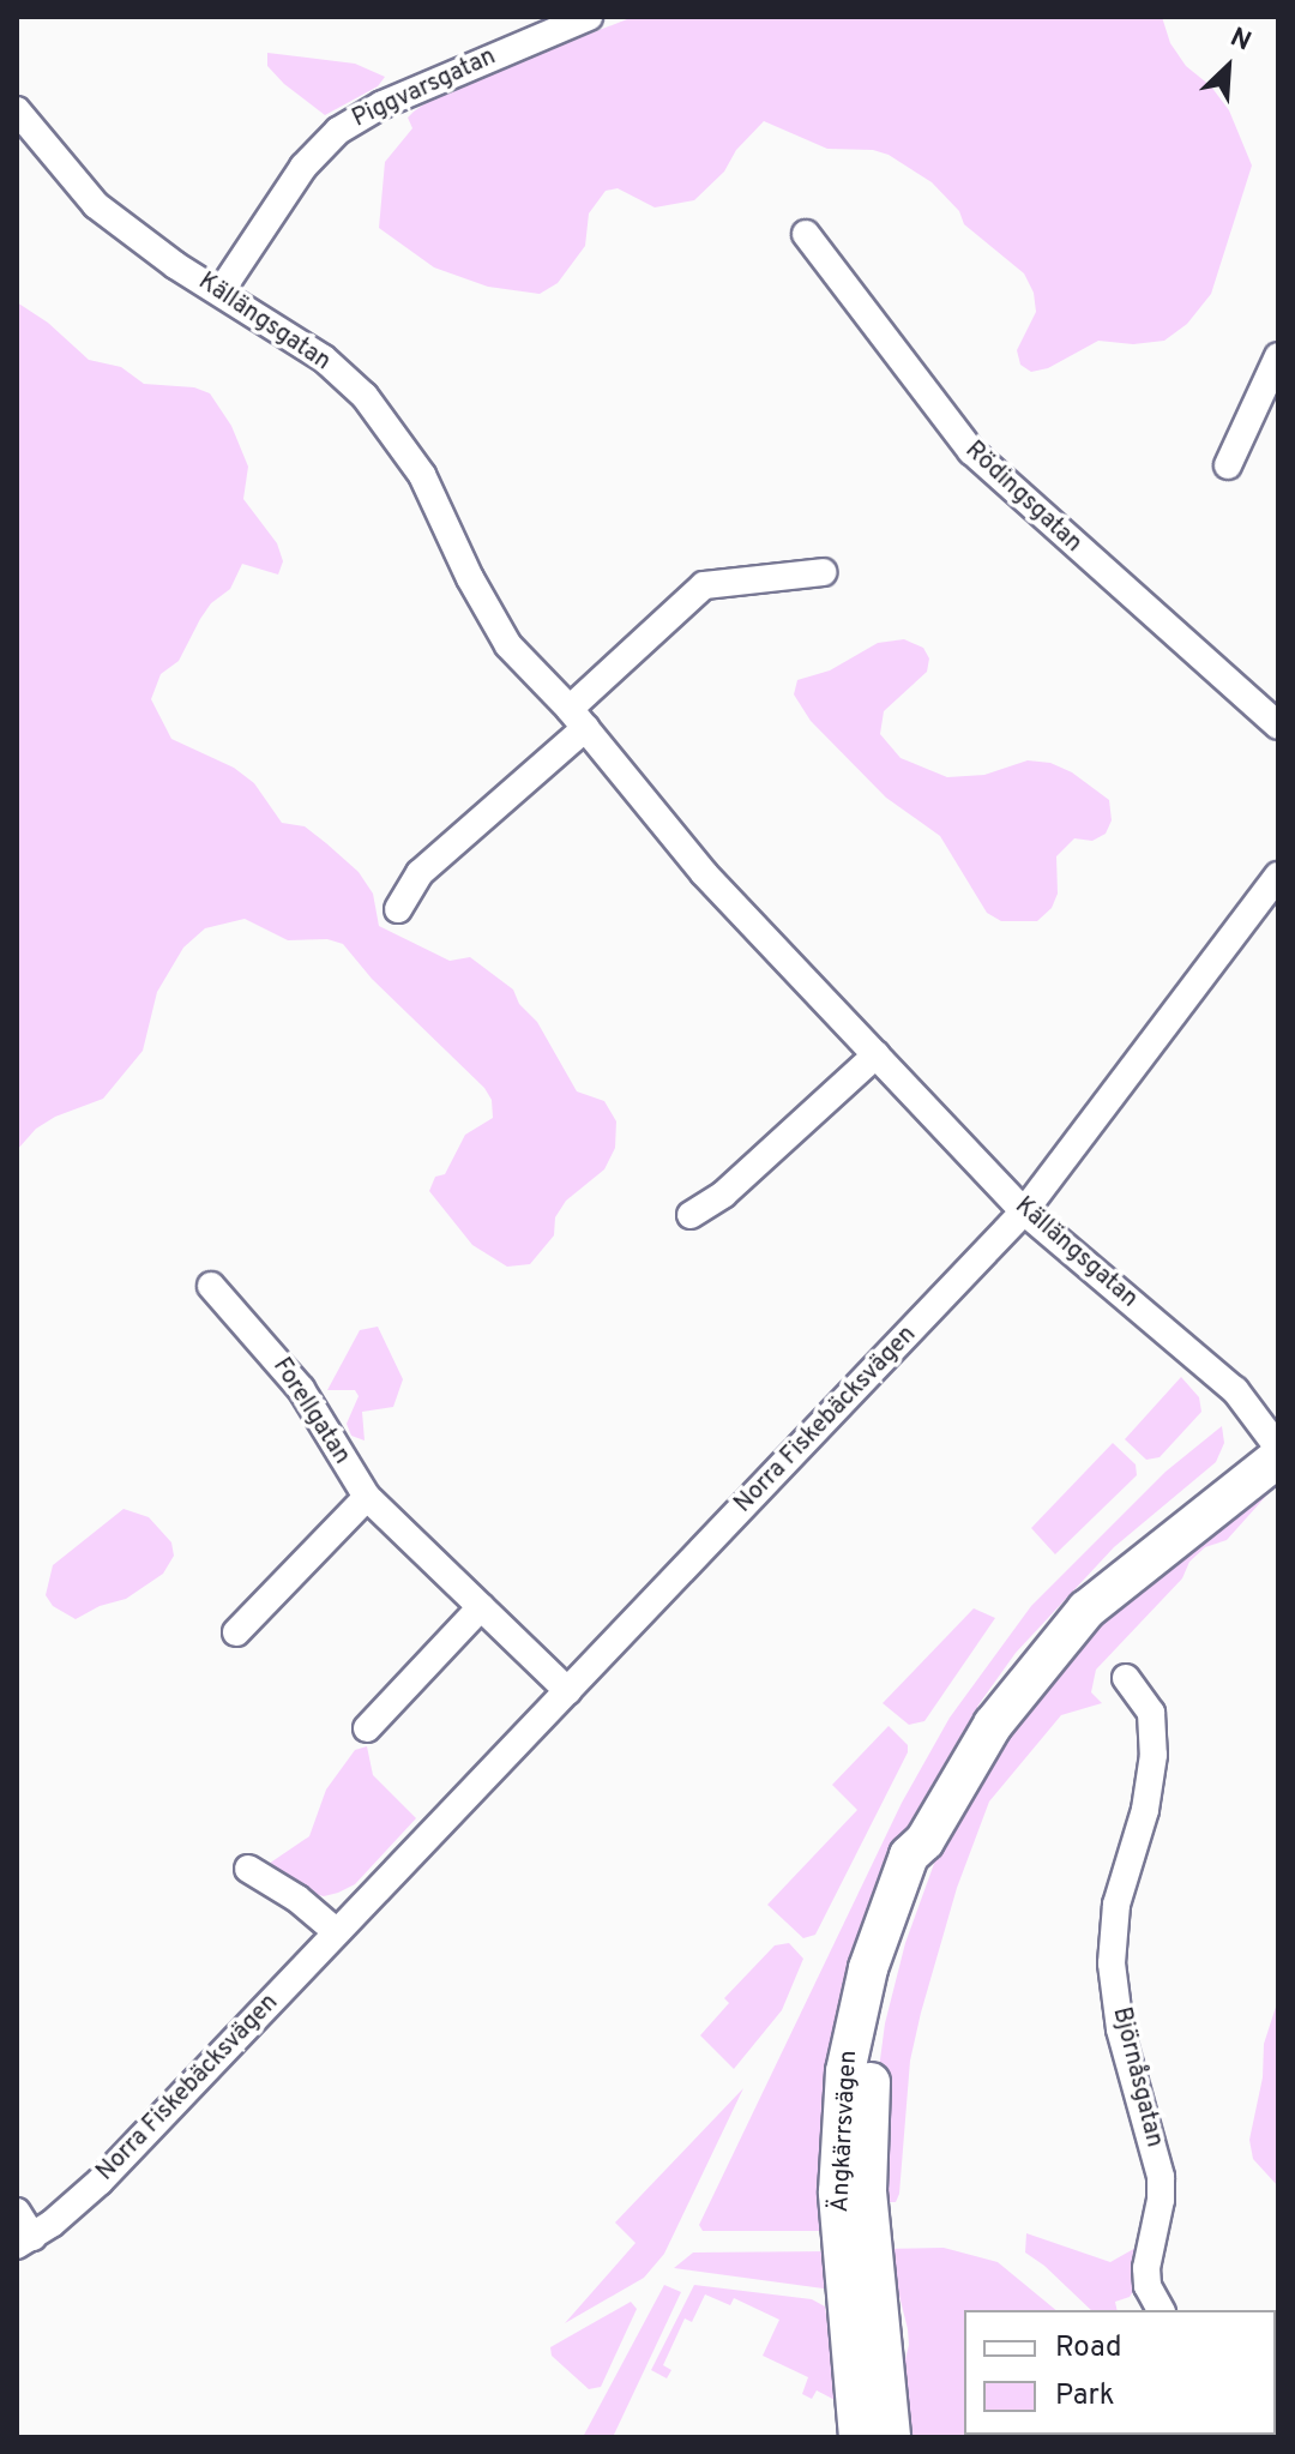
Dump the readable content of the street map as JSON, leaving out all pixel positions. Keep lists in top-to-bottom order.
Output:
{
  "streets": {
    "street": [
      "Piggvarsgatan",
      "Källängsgatan",
      "Rödingsgatan",
      "Forellgatan",
      "Norra Fiskebäcksvägen",
      "Björnåsgatan",
      "Ängkärrsvägen"
    ]
  },
  "crossings": [
    ["Piggvarsgatan", "Källängsgatan"],
    ["Källängsgatan", "Norra Fiskebäcksvägen"],
    ["Forellgatan", "Norra Fiskebäcksvägen"]
  ],
  "legend": ["Road", "Park"],
  "north": "top right"
}
